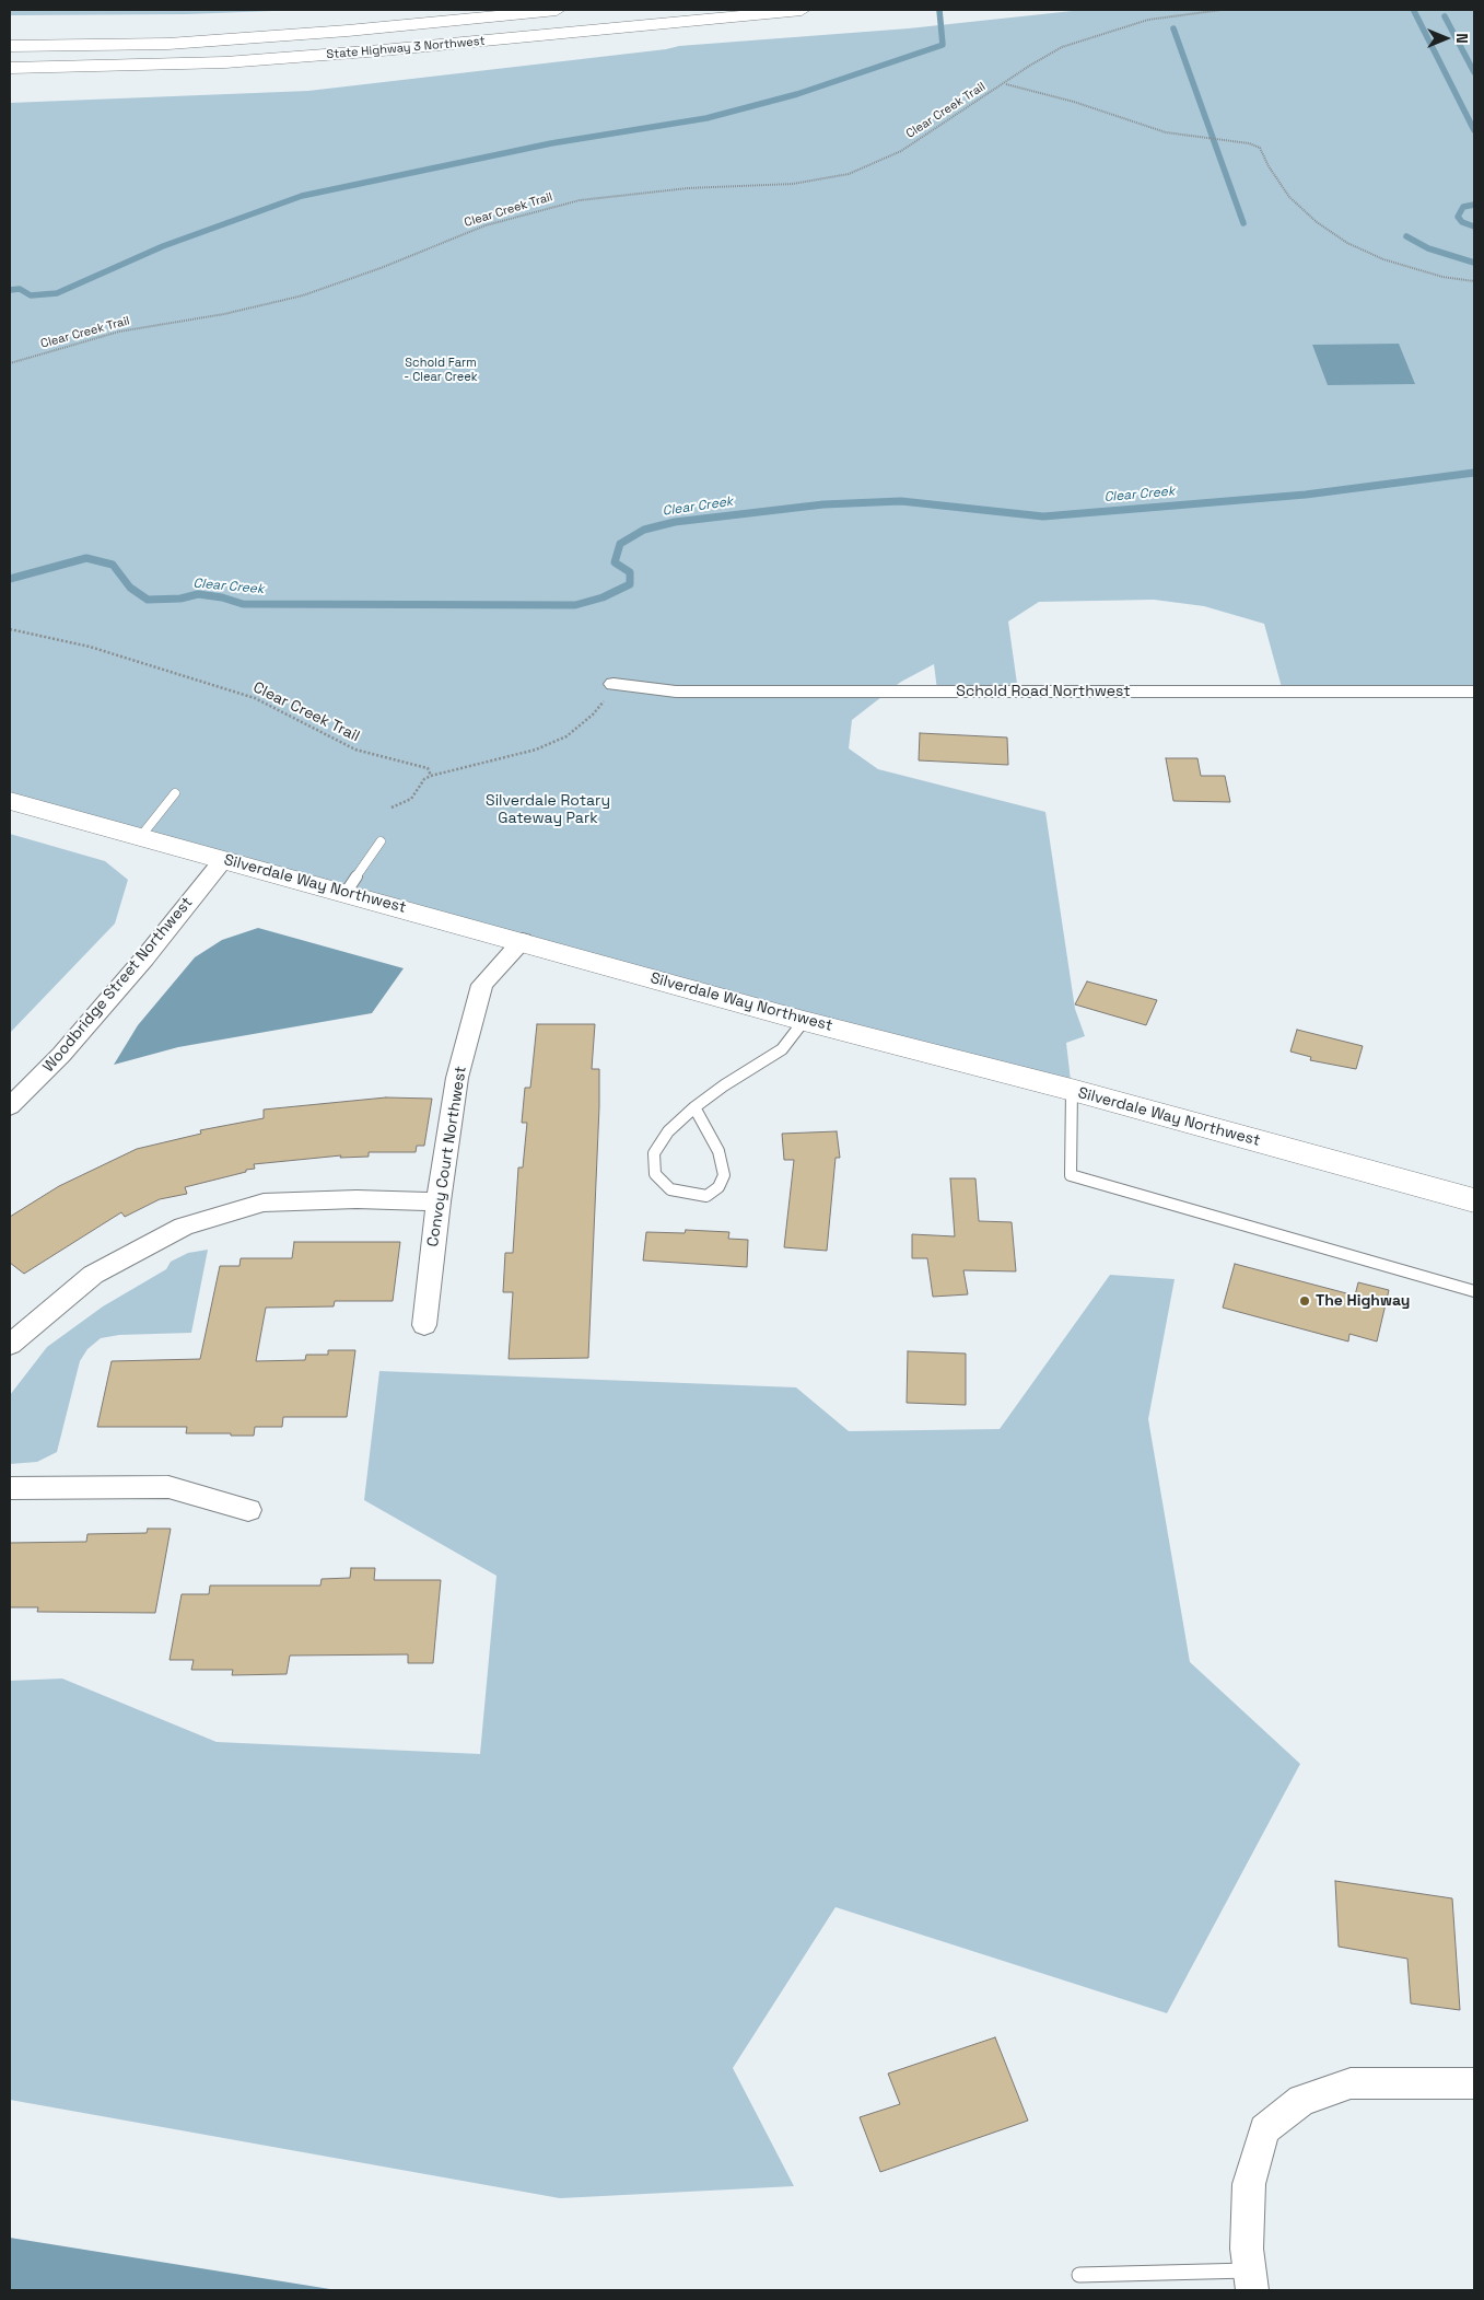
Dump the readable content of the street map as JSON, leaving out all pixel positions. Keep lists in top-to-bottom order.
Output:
{
  "streets": {
    "main road": ["State Highway 3 Northwest", "Silverdale Way Northwest"],
    "street": ["Schold Road Northwest", "Woodbridge Street Northwest", "Convoy Court Northwest"],
    "path": ["Clear Creek Trail"]
  },
  "crossings": [
    ["Silverdale Way Northwest", "Woodbridge Street Northwest"],
    ["Silverdale Way Northwest", "Convoy Court Northwest"]
  ],
  "water": ["Clear Creek"],
  "parks": ["Schold Farm - Clear Creek", "Silverdale Rotary Gateway Park"],
  "places": ["The Highway"],
  "north": "right"
}
